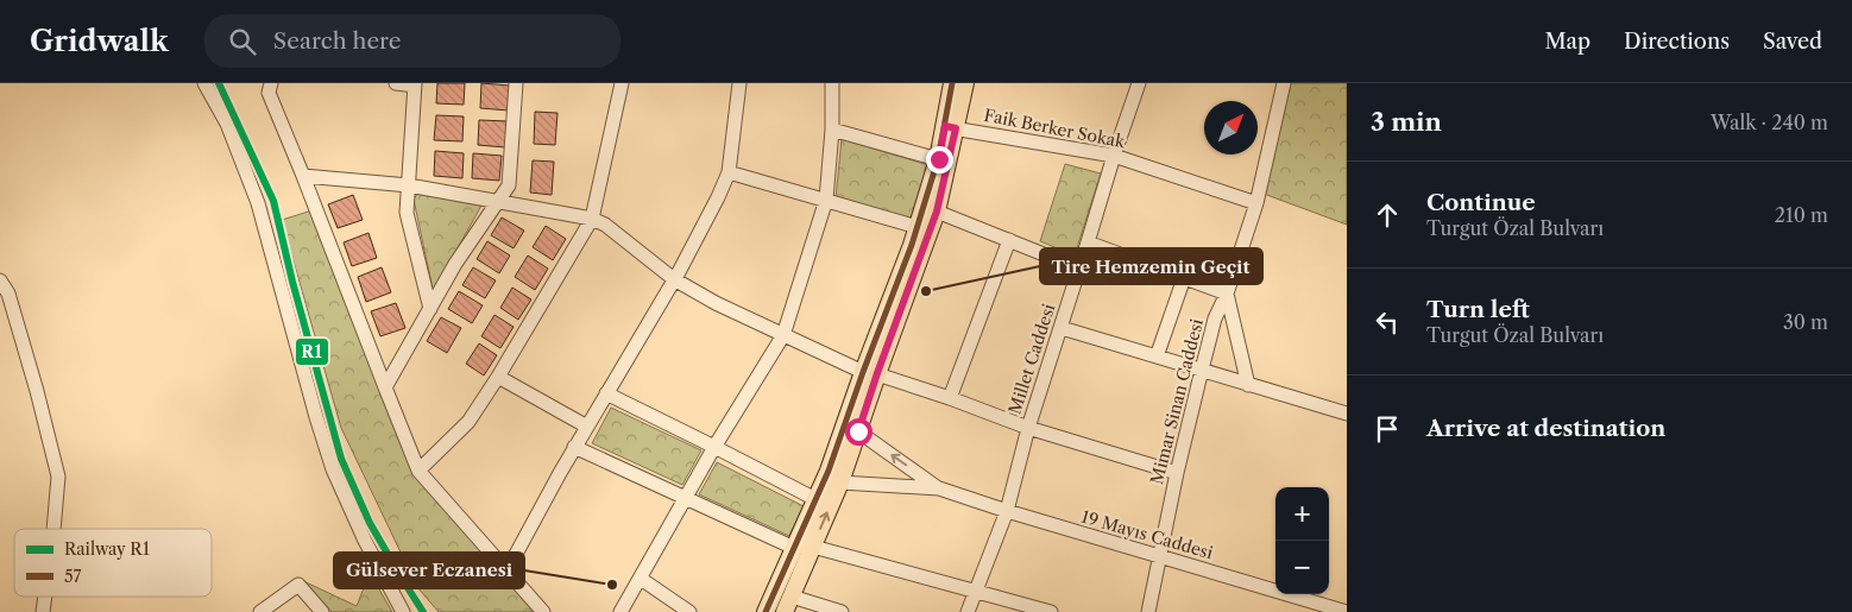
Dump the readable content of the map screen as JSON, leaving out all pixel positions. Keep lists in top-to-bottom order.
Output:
{
  "streets": {
    "street": [
      "Faik Berker Sokak",
      "Millet Caddesi",
      "Mimar Sinan Caddesi",
      "19 Mayıs Caddesi"
    ]
  },
  "crossings": [
    ["Faik Berker Sokak", "Millet Caddesi"],
    ["Faik Berker Sokak", "Mimar Sinan Caddesi"],
    ["Millet Caddesi", "19 Mayıs Caddesi"],
    ["Mimar Sinan Caddesi", "19 Mayıs Caddesi"]
  ],
  "places": ["Tire Hemzemin Geçit", "Gülsever Eczanesi"],
  "lines": ["rail line R1", "transit line 57"],
  "legend": ["Railway R1", "57"],
  "north": "top right",
  "page": {
    "header": "Gridwalk",
    "search": "Search here",
    "nav": ["Map", "Directions", "Saved"],
    "heading": ["3 min", "Walk · 240 m"],
    "list": [
      ["Continue", "Turgut Özal Bulvarı", "210 m"],
      ["Turn left", "Turgut Özal Bulvarı", "30 m"],
      "Arrive at destination"
    ],
    "map_buttons": ["+", "−"]
  }
}
